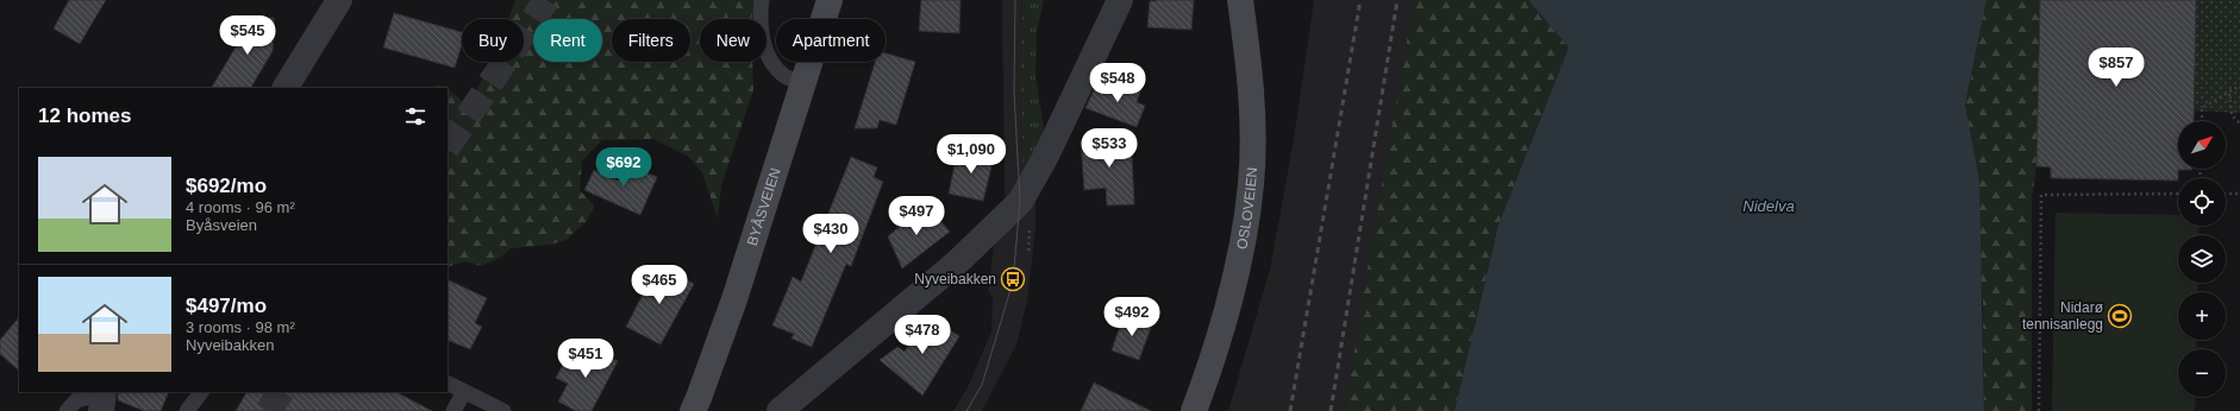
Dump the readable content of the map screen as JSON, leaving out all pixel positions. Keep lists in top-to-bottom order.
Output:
{
  "streets": {
    "main road": ["BYÅSVEIEN", "OSLOVEIEN"]
  },
  "water": ["Nidelva"],
  "places": {
    "bus stop": ["Nyveibakken"],
    "sports": ["Nidarø tennisanlegg"]
  },
  "north": "top right",
  "page": {
    "price": [
      "$545",
      "$857",
      "$548",
      "$533",
      "$1,090",
      "$692",
      "$497",
      "$430",
      "$465",
      "$492",
      "$478",
      "$451"
    ],
    "chip": [
      "Buy",
      "Rent",
      "Filters",
      "New",
      "Apartment"
    ],
    "heading": "12 homes",
    "map_buttons": ["+", "−"],
    "list": [
      {
        "name": "$692/mo",
        "note": "4 rooms · 96 m² · Byåsveien"
      },
      {
        "name": "$497/mo",
        "note": "3 rooms · 98 m² · Nyveibakken"
      }
    ]
  }
}
